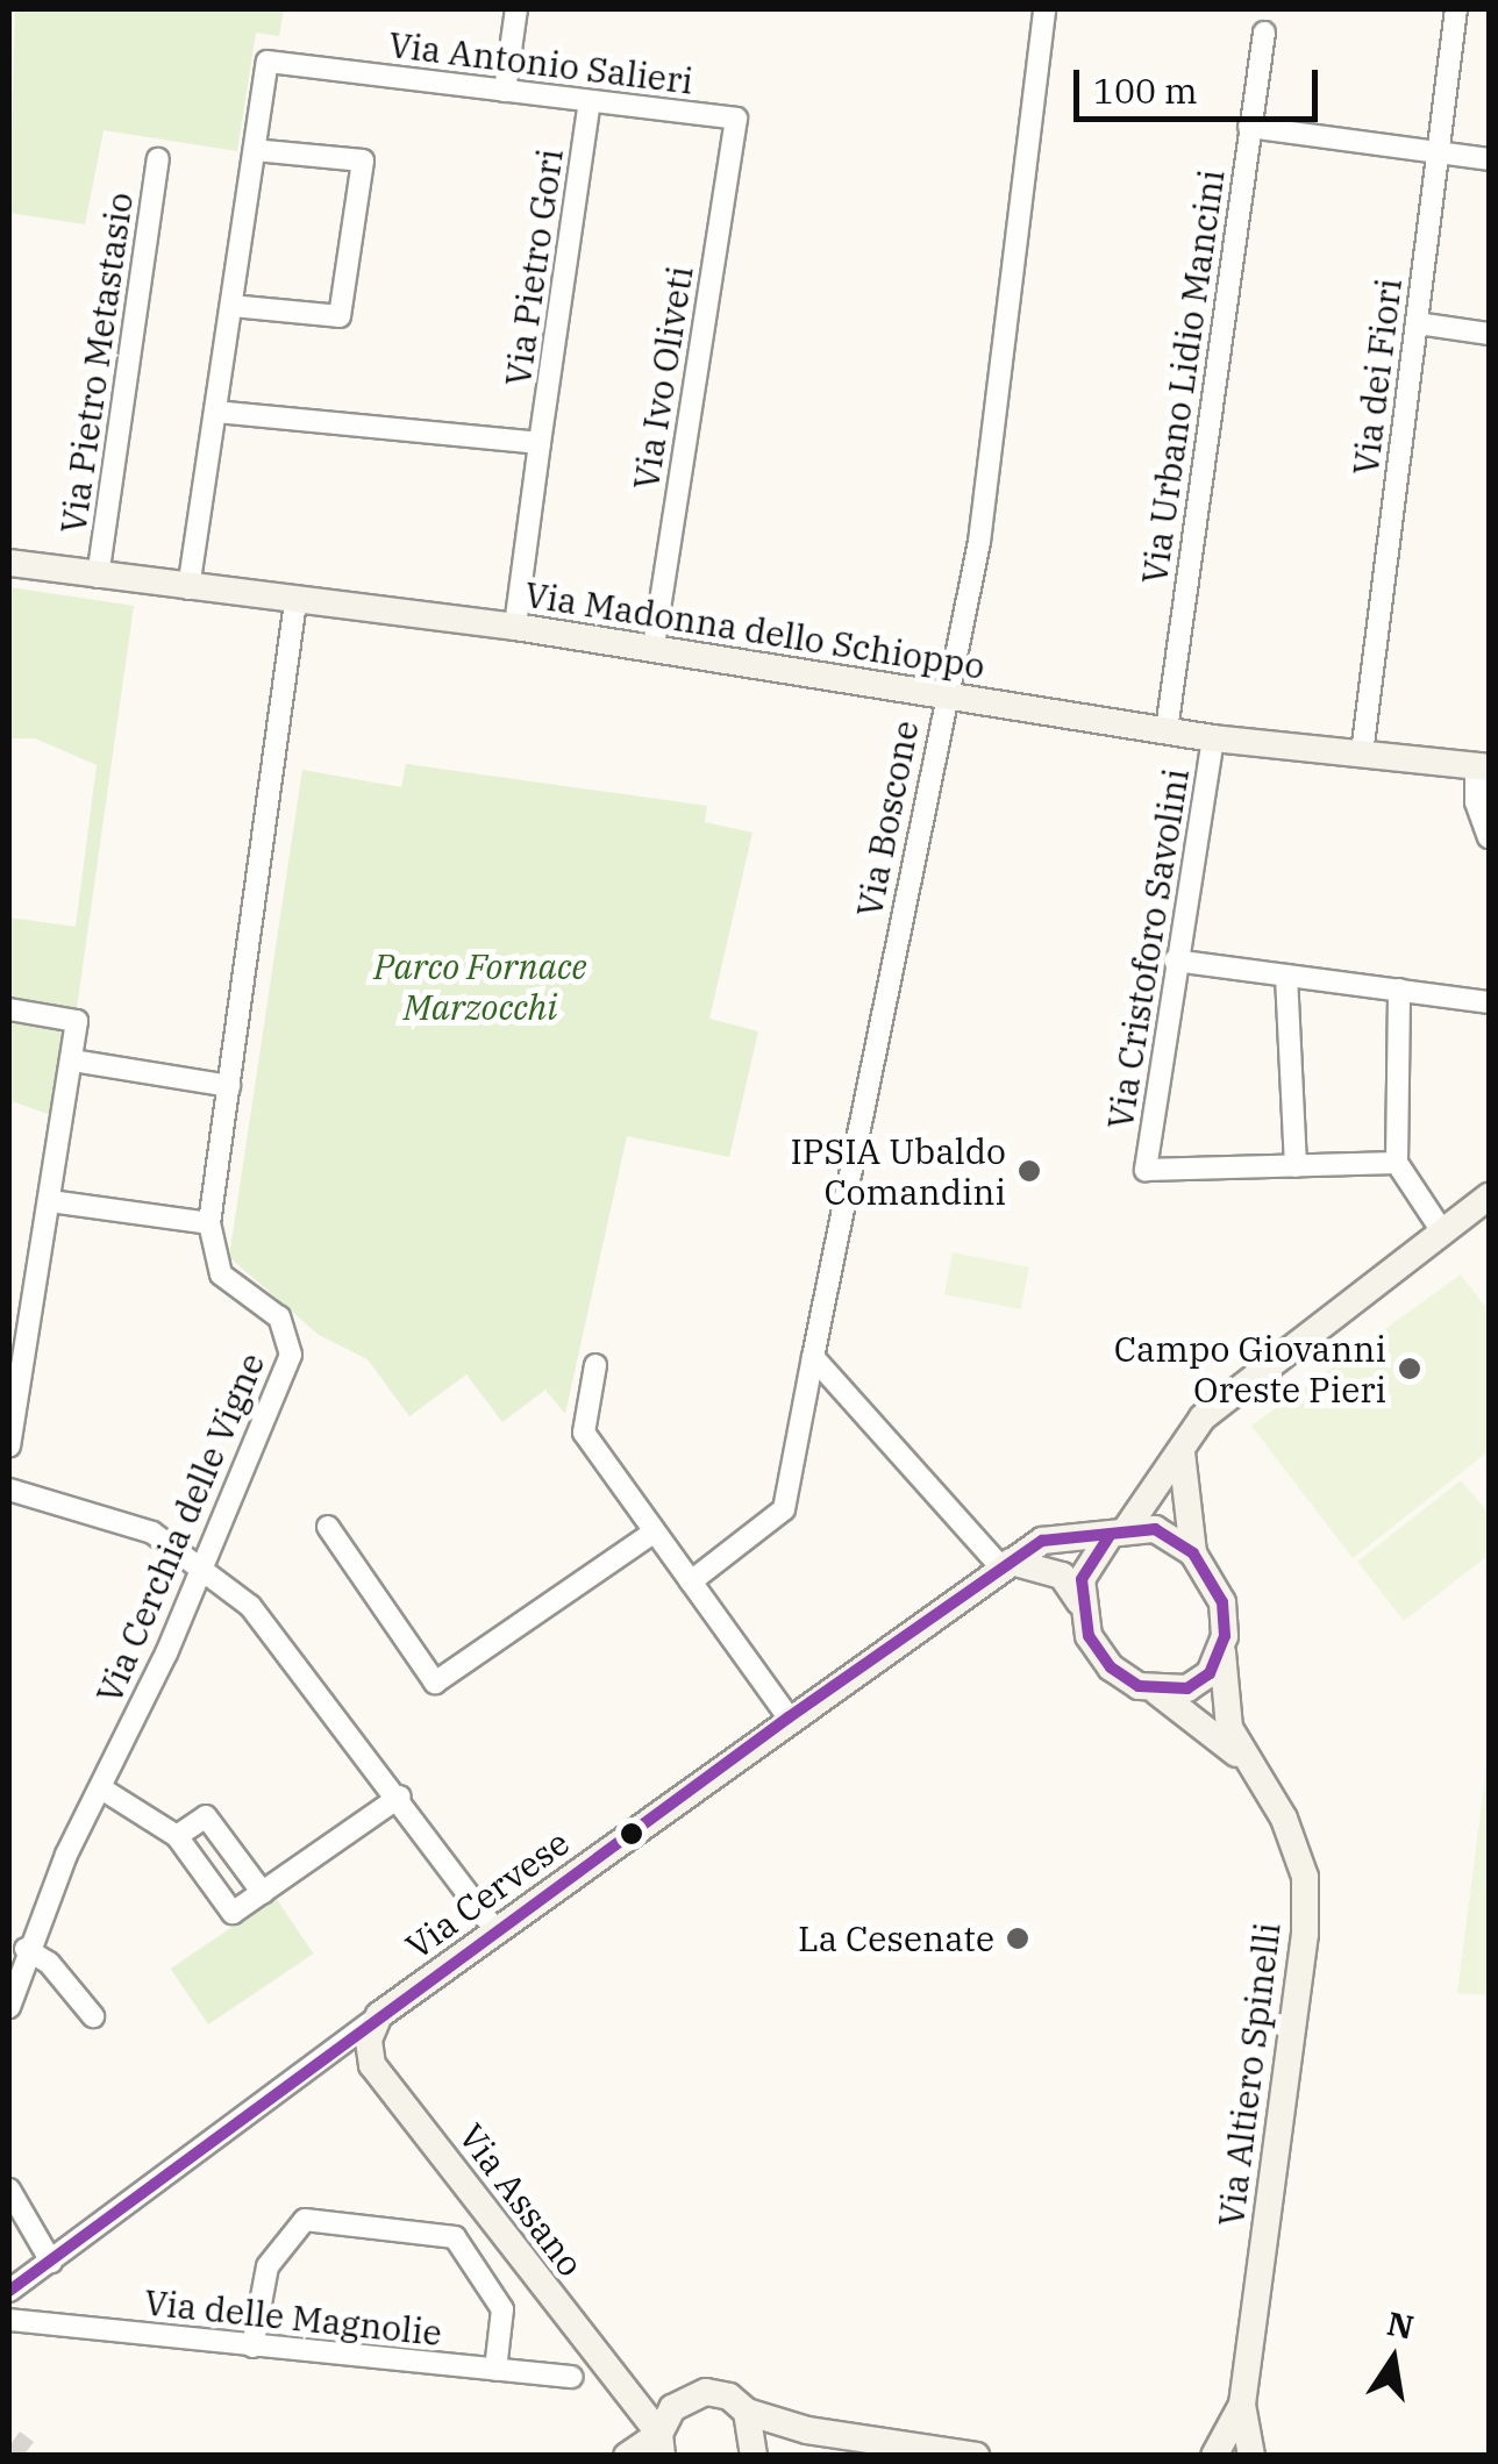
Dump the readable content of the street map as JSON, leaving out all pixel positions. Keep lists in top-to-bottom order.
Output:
{
  "streets": {
    "street": [
      "Via Antonio Salieri",
      "Via Pietro Gori",
      "Via Pietro Metastasio",
      "Via Urbano Lidio Mancini",
      "Via dei Fiori",
      "Via Ivo Oliveti",
      "Via Madonna dello Schioppo",
      "Via Boscone",
      "Via Cristoforo Savolini",
      "Via Cerchia delle Vigne",
      "Via Cervese",
      "Via Altiero Spinelli",
      "Via Assano",
      "Via delle Magnolie"
    ]
  },
  "crossings": [
    ["Via Antonio Salieri", "Via Pietro Gori"],
    ["Via Antonio Salieri", "Via Ivo Oliveti"],
    ["Via Pietro Gori", "Via Madonna dello Schioppo"],
    ["Via Pietro Metastasio", "Via Madonna dello Schioppo"],
    ["Via Urbano Lidio Mancini", "Via Madonna dello Schioppo"],
    ["Via dei Fiori", "Via Madonna dello Schioppo"],
    ["Via Ivo Oliveti", "Via Madonna dello Schioppo"],
    ["Via Madonna dello Schioppo", "Via Boscone"],
    ["Via Madonna dello Schioppo", "Via Cristoforo Savolini"],
    ["Via Madonna dello Schioppo", "Via Cerchia delle Vigne"],
    ["Via Cervese", "Via Altiero Spinelli"],
    ["Via Cervese", "Via Assano"]
  ],
  "parks": ["Parco Fornace Marzocchi"],
  "places": ["IPSIA Ubaldo Comandini", "Campo Giovanni Oreste Pieri", "La Cesenate"],
  "scale_bar": "100 m",
  "north": "top"
}
